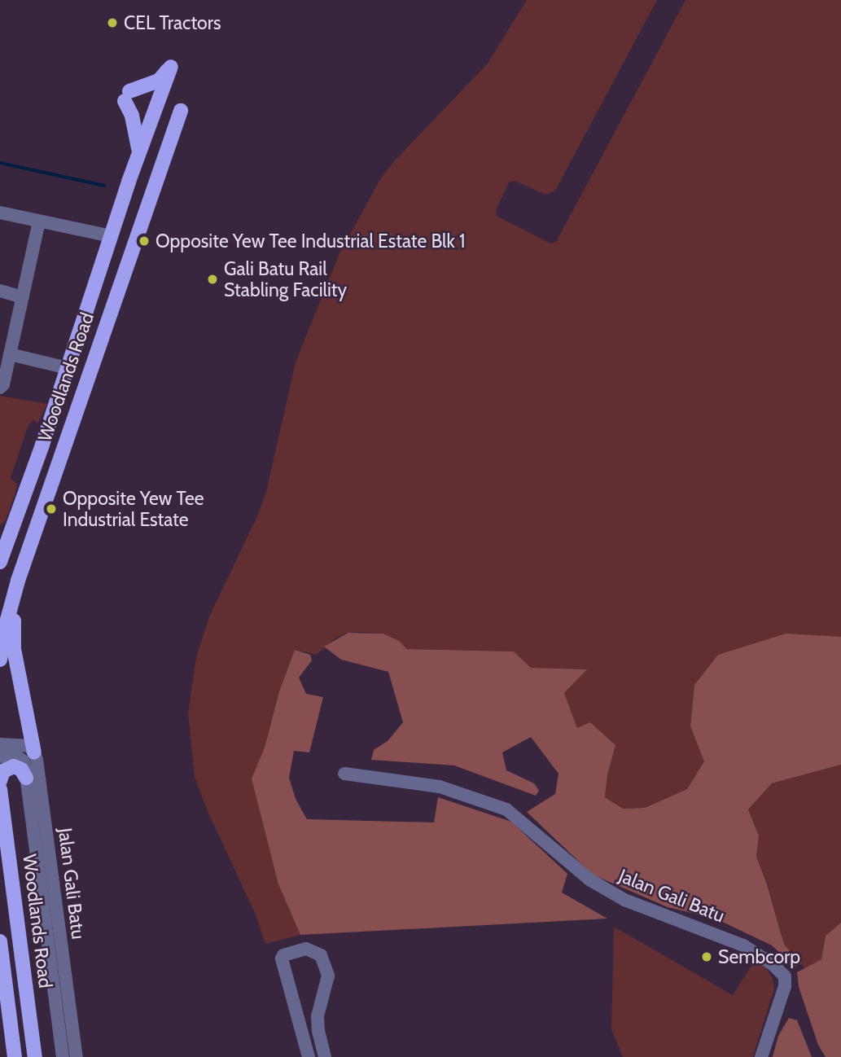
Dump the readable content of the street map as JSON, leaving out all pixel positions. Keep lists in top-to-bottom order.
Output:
{
  "streets": {
    "main road": ["Woodlands Road"],
    "street": ["Jalan Gali Batu"]
  },
  "places": [
    "CEL Tractors",
    "Opposite Yew Tee Industrial Estate Blk 1",
    "Gali Batu Rail Stabling Facility",
    "Opposite Yew Tee Industrial Estate",
    "Sembcorp"
  ]
}
